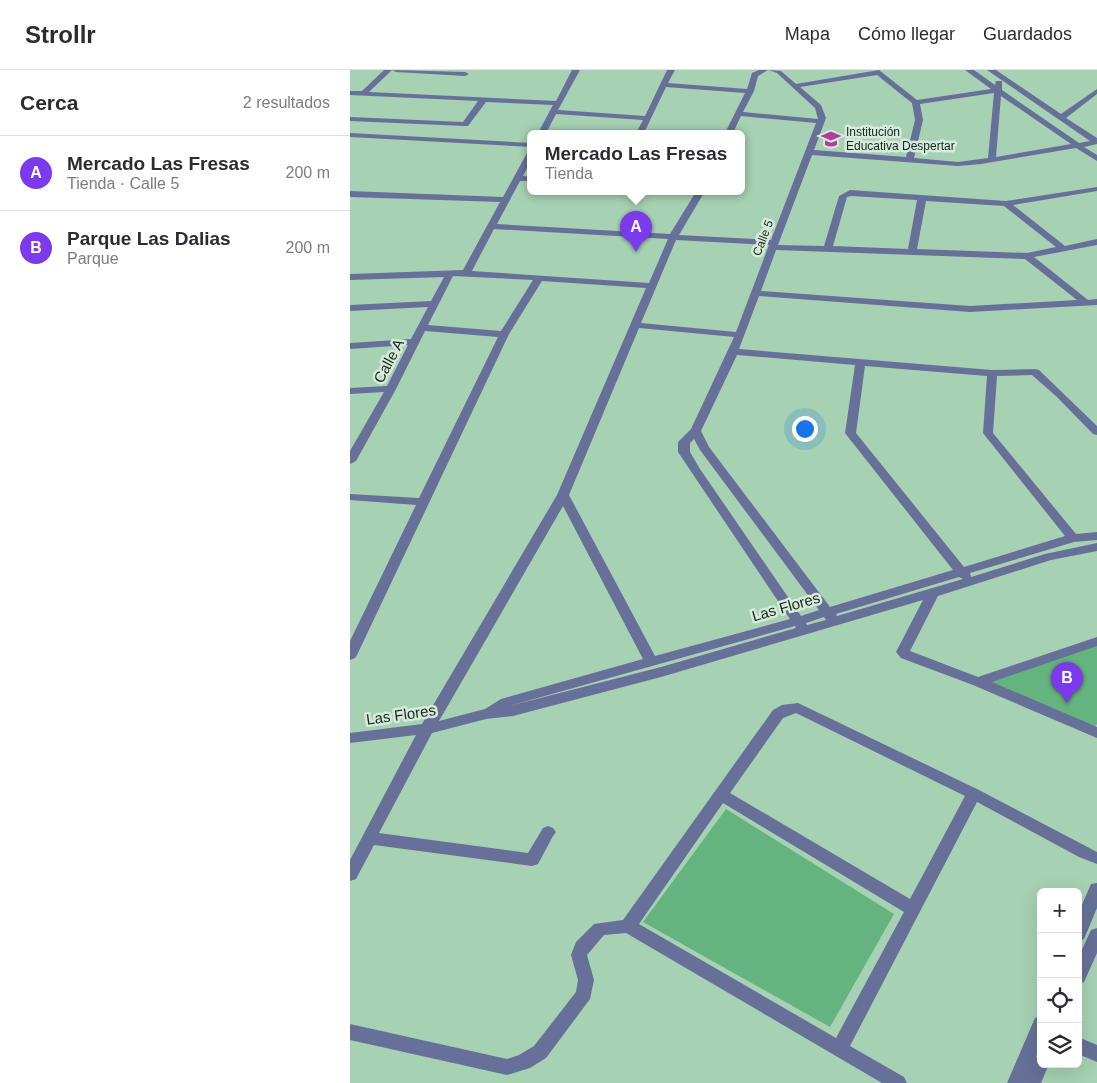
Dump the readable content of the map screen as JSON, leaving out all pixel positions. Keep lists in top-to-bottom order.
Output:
{
  "streets": {
    "street": ["Calle 5", "Calle A", "Las Flores"]
  },
  "crossings": [
    ["Calle 5", "Las Flores"]
  ],
  "places": {
    "school or university": ["Institución Educativa Despertar"]
  },
  "page": {
    "header": "Strollr",
    "nav": ["Mapa", "Cómo llegar", "Guardados"],
    "heading": ["Cerca", "2 resultados"],
    "popup": ["Mercado Las Fresas", "Tienda"],
    "list": [
      {
        "mark": "A",
        "name": "Mercado Las Fresas",
        "note": "Tienda · Calle 5",
        "value": "200 m"
      },
      {
        "mark": "B",
        "name": "Parque Las Dalias",
        "note": "Parque",
        "value": "200 m"
      }
    ],
    "pins": ["A", "B"],
    "map_buttons": ["+", "−"]
  }
}
